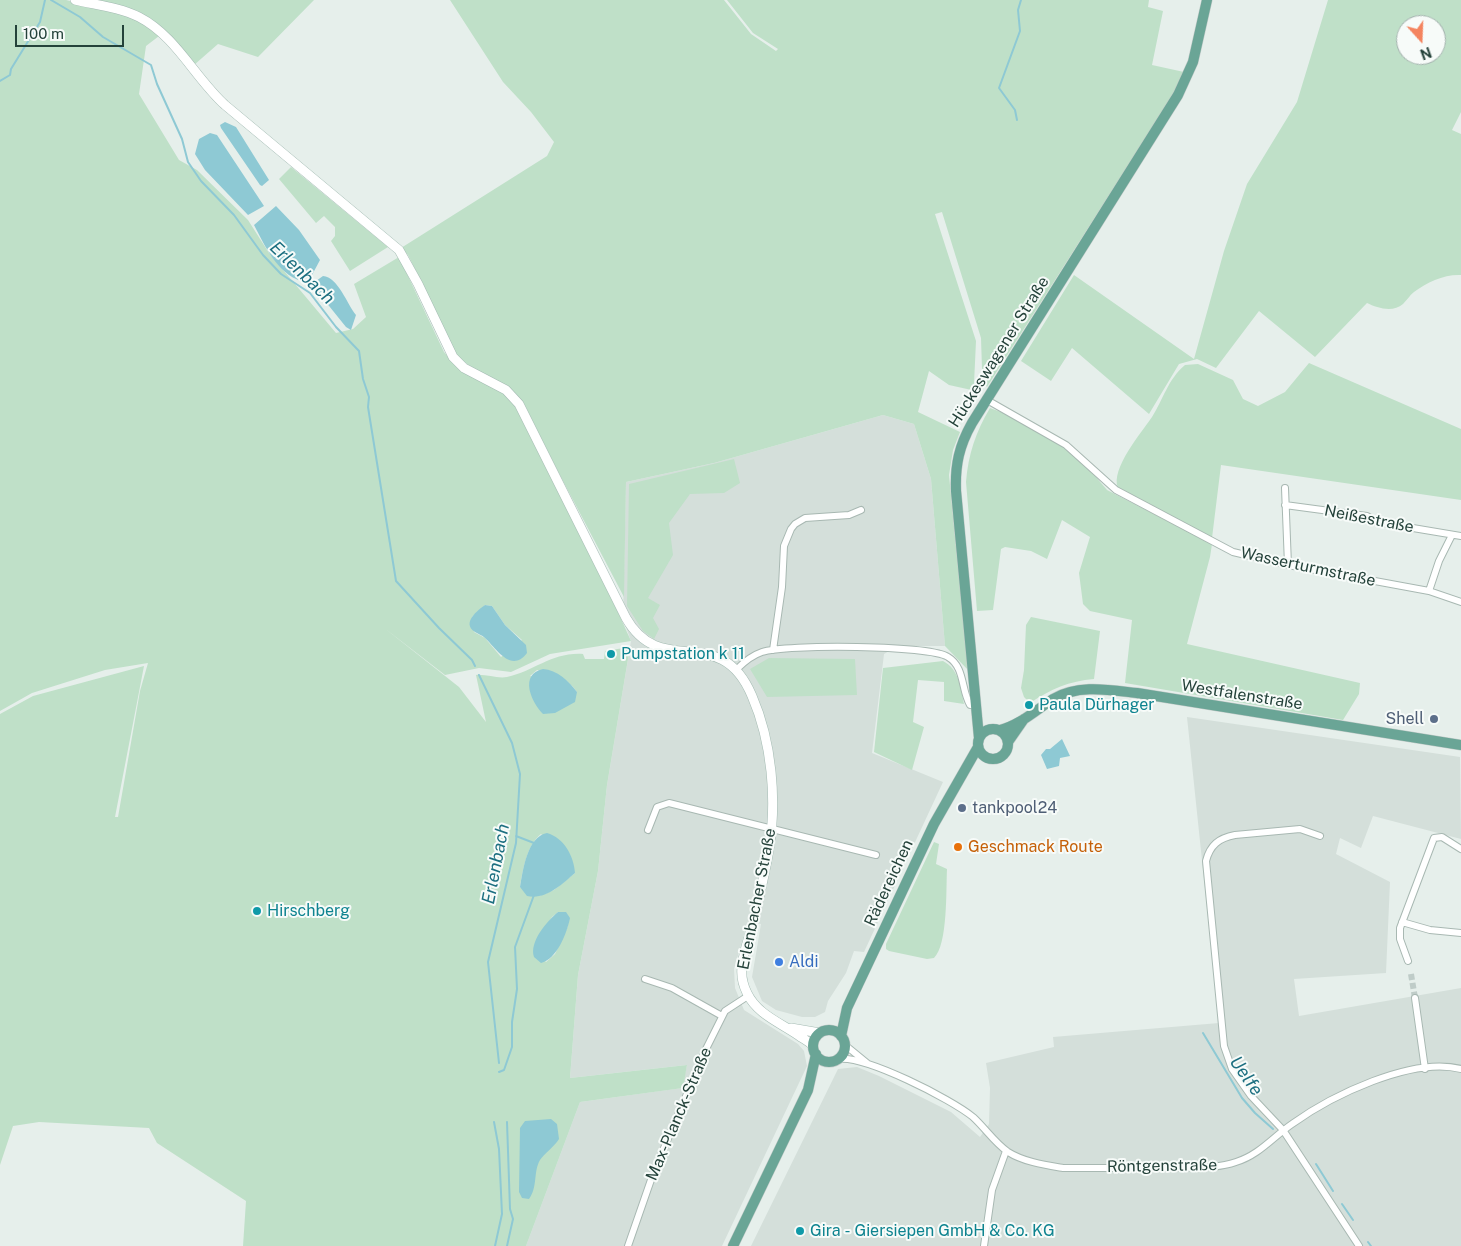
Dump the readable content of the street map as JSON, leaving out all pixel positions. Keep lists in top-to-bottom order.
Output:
{
  "streets": {
    "main road": ["Hückeswagener Straße", "Westfalenstraße", "Rädereichen"],
    "street": [
      "Neißestraße",
      "Wasserturmstraße",
      "Erlenbacher Straße",
      "Max-Planck-Straße",
      "Röntgenstraße"
    ]
  },
  "crossings": [
    ["Hückeswagener Straße", "Wasserturmstraße"],
    ["Hückeswagener Straße", "Westfalenstraße"],
    ["Hückeswagener Straße", "Rädereichen"],
    ["Westfalenstraße", "Rädereichen"],
    ["Rädereichen", "Röntgenstraße"],
    ["Erlenbacher Straße", "Max-Planck-Straße"]
  ],
  "water": ["Erlenbach", "Uelfe"],
  "places": [
    "Pumpstation k 11",
    "Paula Dürhager",
    "Shell",
    "tankpool24",
    "Geschmack Route",
    "Hirschberg",
    "Aldi",
    "Gira - Giersiepen GmbH & Co. KG"
  ],
  "scale_bar": "100 m",
  "north": "bottom"
}
